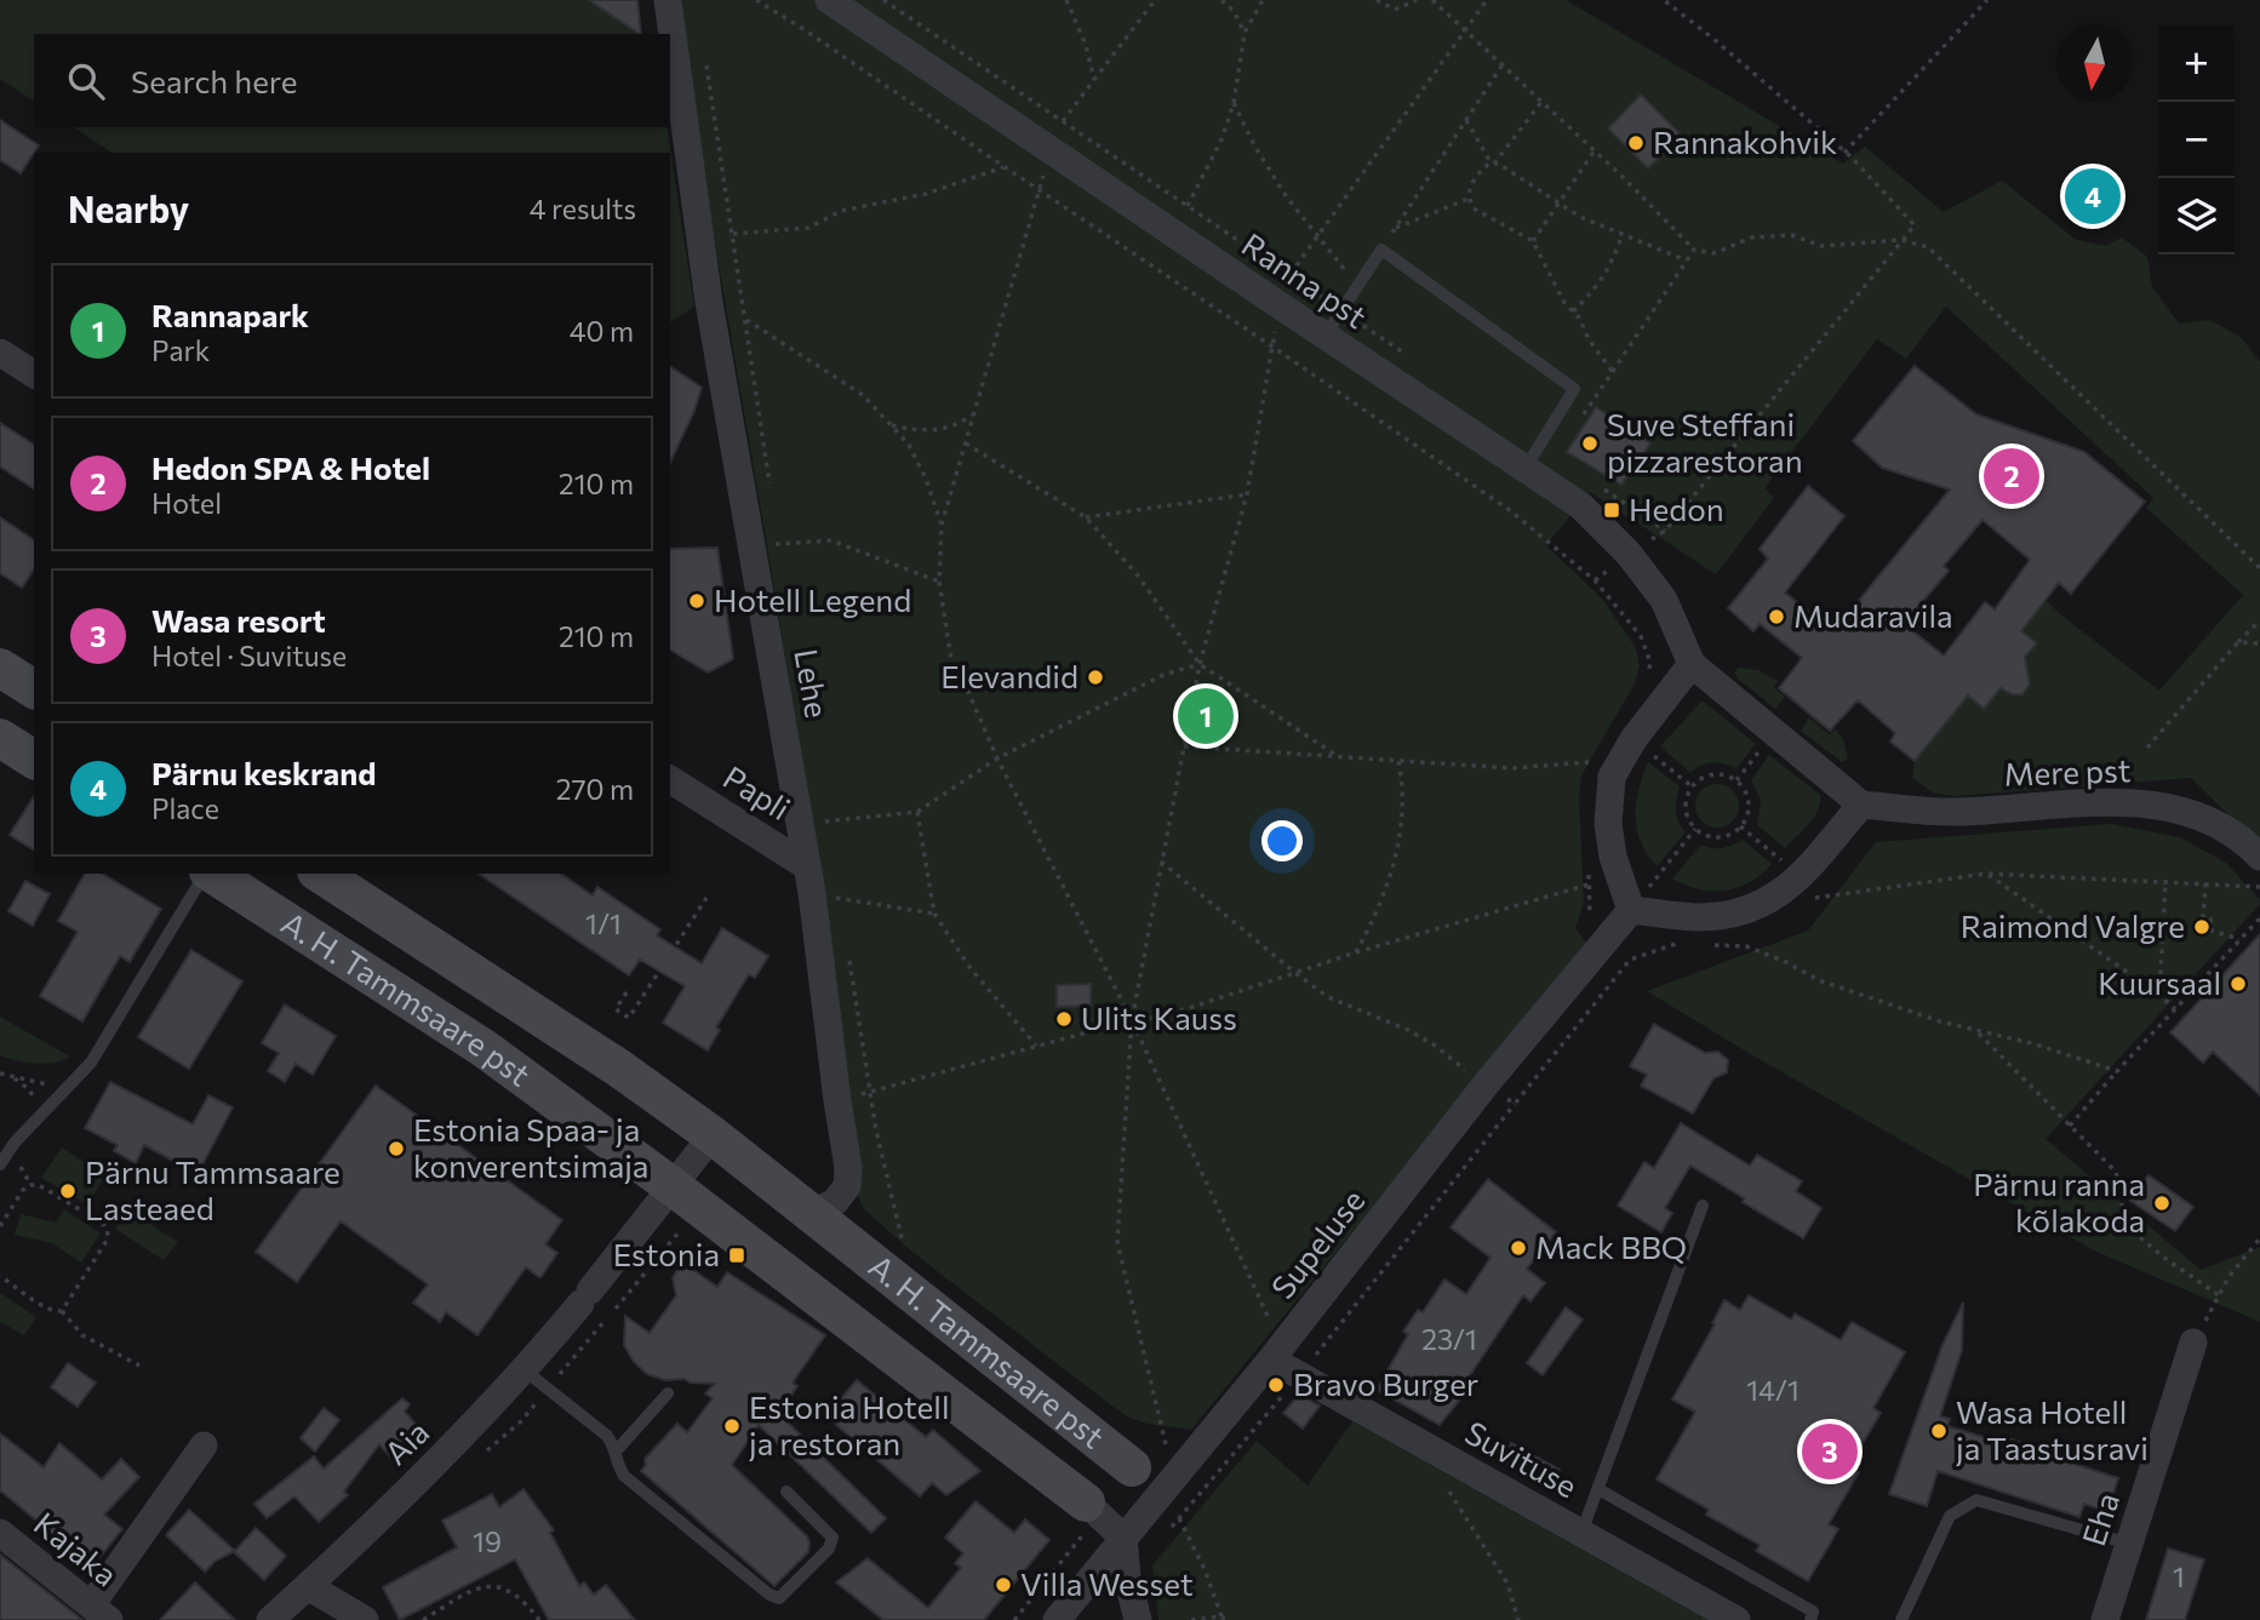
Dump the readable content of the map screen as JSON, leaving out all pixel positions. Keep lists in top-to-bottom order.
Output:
{
  "streets": {
    "street": [
      "Ranna pst",
      "Lehe",
      "Mere pst",
      "Papli",
      "A. H. Tammsaare pst",
      "Supeluse",
      "Aia",
      "Suvituse",
      "Eha",
      "Kajaka"
    ]
  },
  "crossings": [
    ["Lehe", "Papli"],
    ["Lehe", "A. H. Tammsaare pst"],
    ["A. H. Tammsaare pst", "Supeluse"],
    ["A. H. Tammsaare pst", "Aia"],
    ["Supeluse", "Suvituse"]
  ],
  "places": {
    "other": [
      "Rannakohvik",
      "Suve Steffani pizzarestoran",
      "Hotell Legend",
      "Mudaravila",
      "Elevandid",
      "Raimond Valgre",
      "Kuursaal",
      "Ulits Kauss",
      "Estonia Spaa- ja konverentsimaja",
      "Pärnu Tammsaare Lasteaed",
      "Pärnu ranna kõlakoda",
      "Mack BBQ",
      "Bravo Burger",
      "Estonia Hotell ja restoran",
      "Wasa Hotell ja Taastusravi",
      "Villa Wesset"
    ],
    "transit": ["Hedon", "Estonia"]
  },
  "house_numbers": [
    "1/1",
    "23/1",
    "14/1",
    "19",
    "1"
  ],
  "north": "bottom",
  "page": {
    "map_buttons": ["+", "−"],
    "search": "Search here",
    "heading": ["Nearby", "4 results"],
    "pins": [
      "4",
      "2",
      "1",
      "3"
    ],
    "list": [
      {
        "mark": "1",
        "name": "Rannapark",
        "note": "Park",
        "value": "40 m"
      },
      {
        "mark": "2",
        "name": "Hedon SPA & Hotel",
        "note": "Hotel",
        "value": "210 m"
      },
      {
        "mark": "3",
        "name": "Wasa resort",
        "note": "Hotel · Suvituse",
        "value": "210 m"
      },
      {
        "mark": "4",
        "name": "Pärnu keskrand",
        "note": "Place",
        "value": "270 m"
      }
    ]
  }
}
